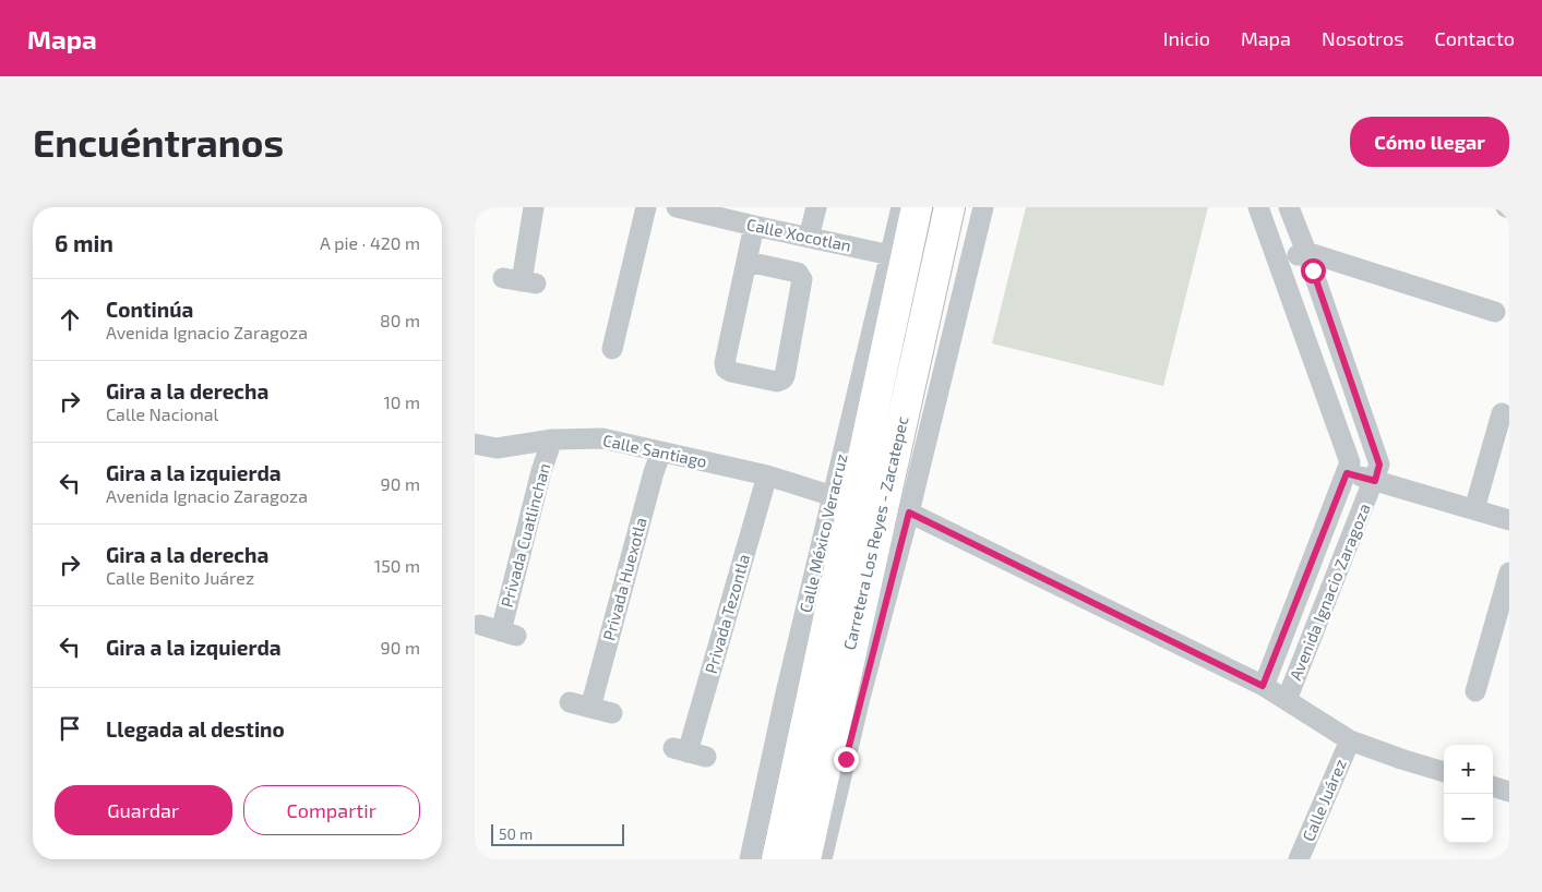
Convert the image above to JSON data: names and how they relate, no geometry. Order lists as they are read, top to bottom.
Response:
{
  "streets": {
    "highway": ["Carretera Los Reyes - Zacatepec"],
    "street": [
      "Calle Xocotlan",
      "Calle Santiago",
      "Calle México Veracruz",
      "Privada Cuatlinchan",
      "Privada Huexotla",
      "Avenida Ignacio Zaragoza",
      "Privada Tezontla",
      "Calle Juárez"
    ]
  },
  "crossings": [
    ["Calle Xocotlan", "Calle México Veracruz"],
    ["Calle Santiago", "Calle México Veracruz"],
    ["Calle Santiago", "Privada Cuatlinchan"],
    ["Calle Santiago", "Privada Huexotla"],
    ["Calle Santiago", "Privada Tezontla"]
  ],
  "scale_bar": "50 m",
  "page": {
    "header": "Mapa",
    "nav": [
      "Inicio",
      "Mapa",
      "Nosotros",
      "Contacto"
    ],
    "buttons": [
      "Cómo llegar",
      ["Guardar", "Compartir"]
    ],
    "title": "Encuéntranos",
    "heading": ["6 min", "A pie · 420 m"],
    "list": [
      ["Continúa", "Avenida Ignacio Zaragoza", "80 m"],
      ["Gira a la derecha", "Calle Nacional", "10 m"],
      ["Gira a la izquierda", "Avenida Ignacio Zaragoza", "90 m"],
      ["Gira a la derecha", "Calle Benito Juárez", "150 m"],
      ["Gira a la izquierda", "90 m"],
      "Llegada al destino"
    ],
    "map_buttons": ["+", "−"],
    "scale": "50 m"
  }
}
